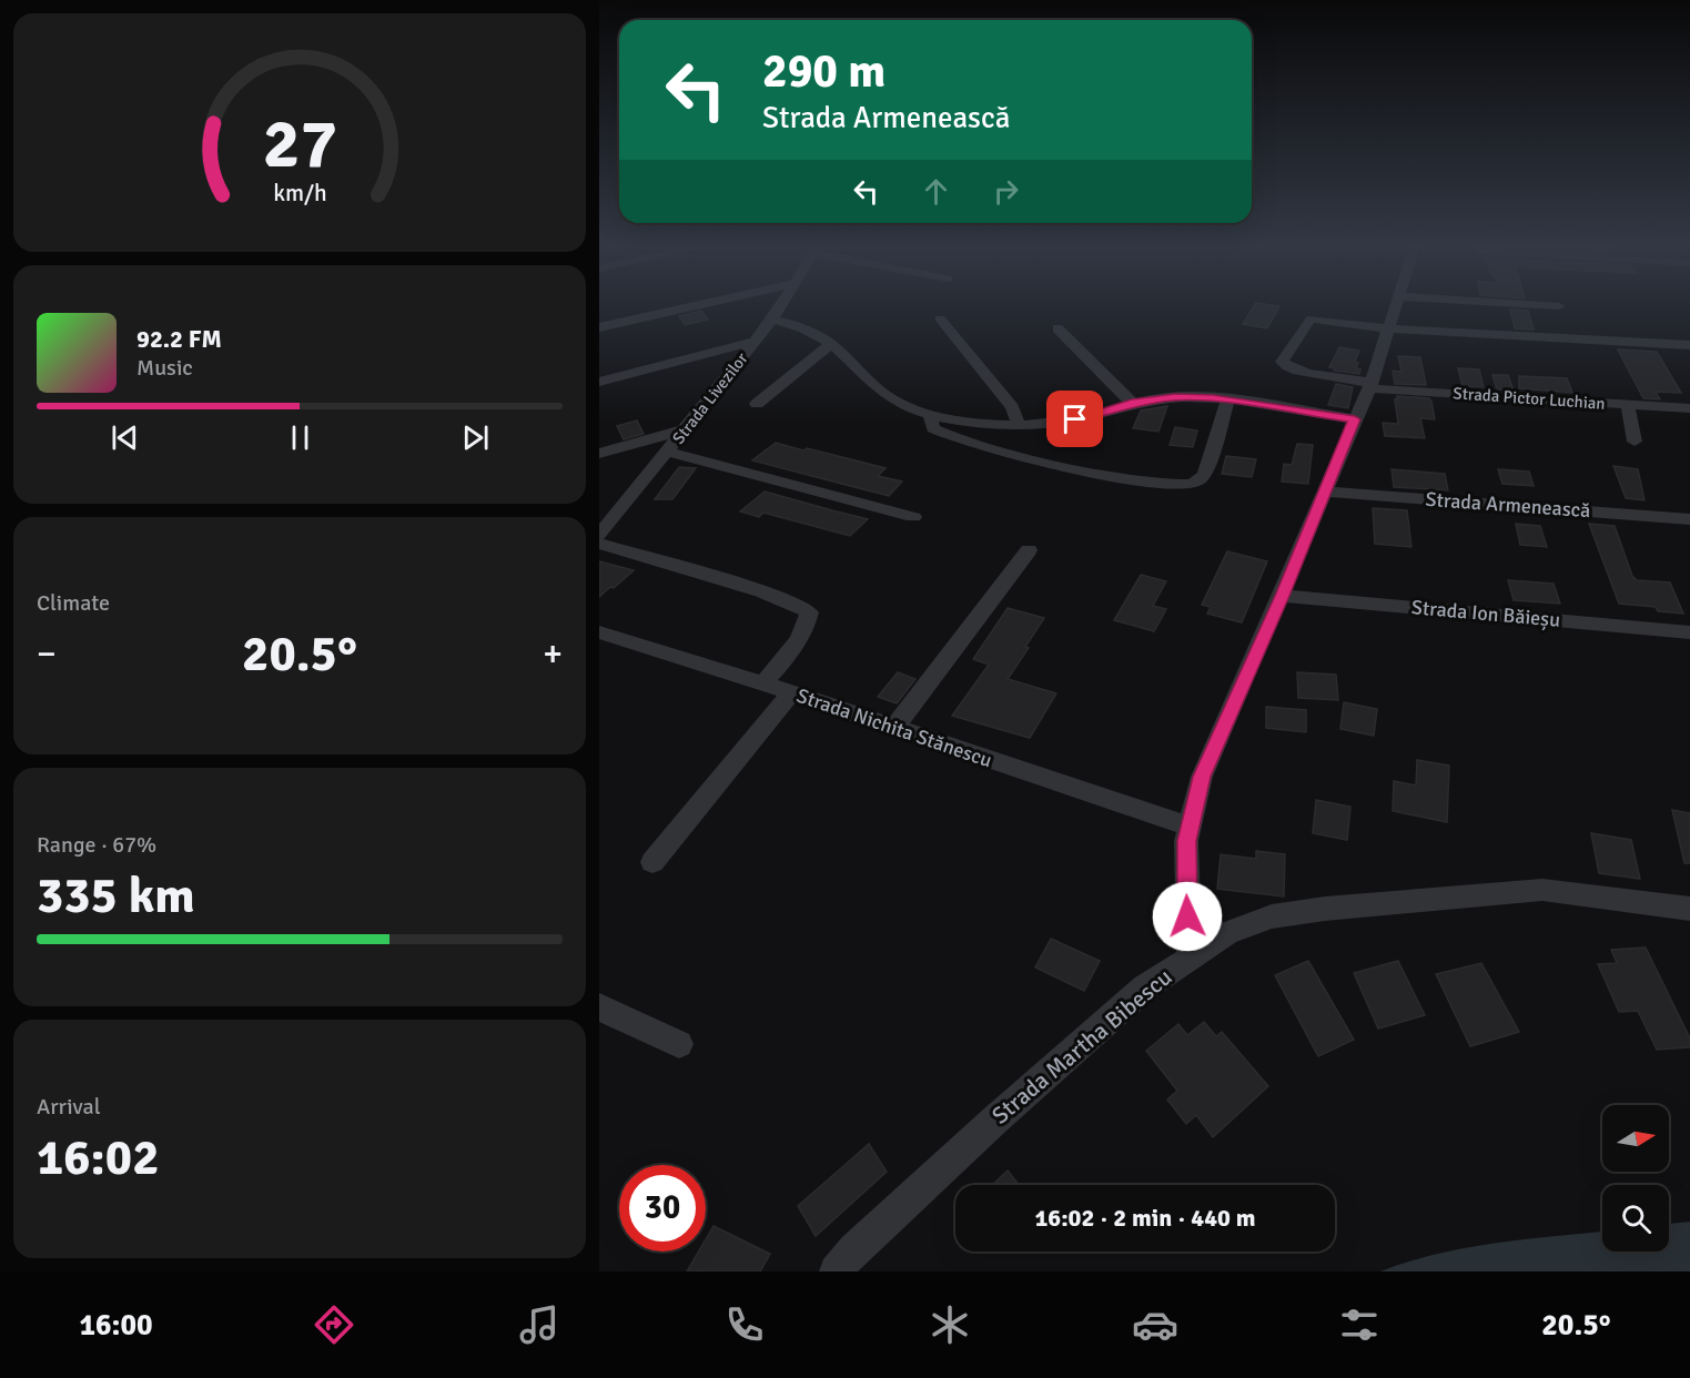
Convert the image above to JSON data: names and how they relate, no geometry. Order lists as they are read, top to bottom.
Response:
{
  "streets": {
    "street": [
      "Strada Livezilor",
      "Strada Pictor Luchian",
      "Strada Armenească",
      "Strada Ion Băieșu",
      "Strada Nichita Stănescu",
      "Strada Martha Bibescu"
    ]
  },
  "north": "right",
  "page": {
    "turn": ["290 m", "Strada Armenească"],
    "song": ["92.2 FM", "Music"],
    "tile": [
      "Climate",
      ["Range · 67%", "335 km"],
      ["Arrival", "16:02"]
    ],
    "heat": ["−", "20.5°", "+"],
    "limit": "30",
    "trip": "16:02 · 2 min · 440 m",
    "tabs": ["16:00", "20.5°"],
    "gauge": ["27", "km/h"]
  }
}
